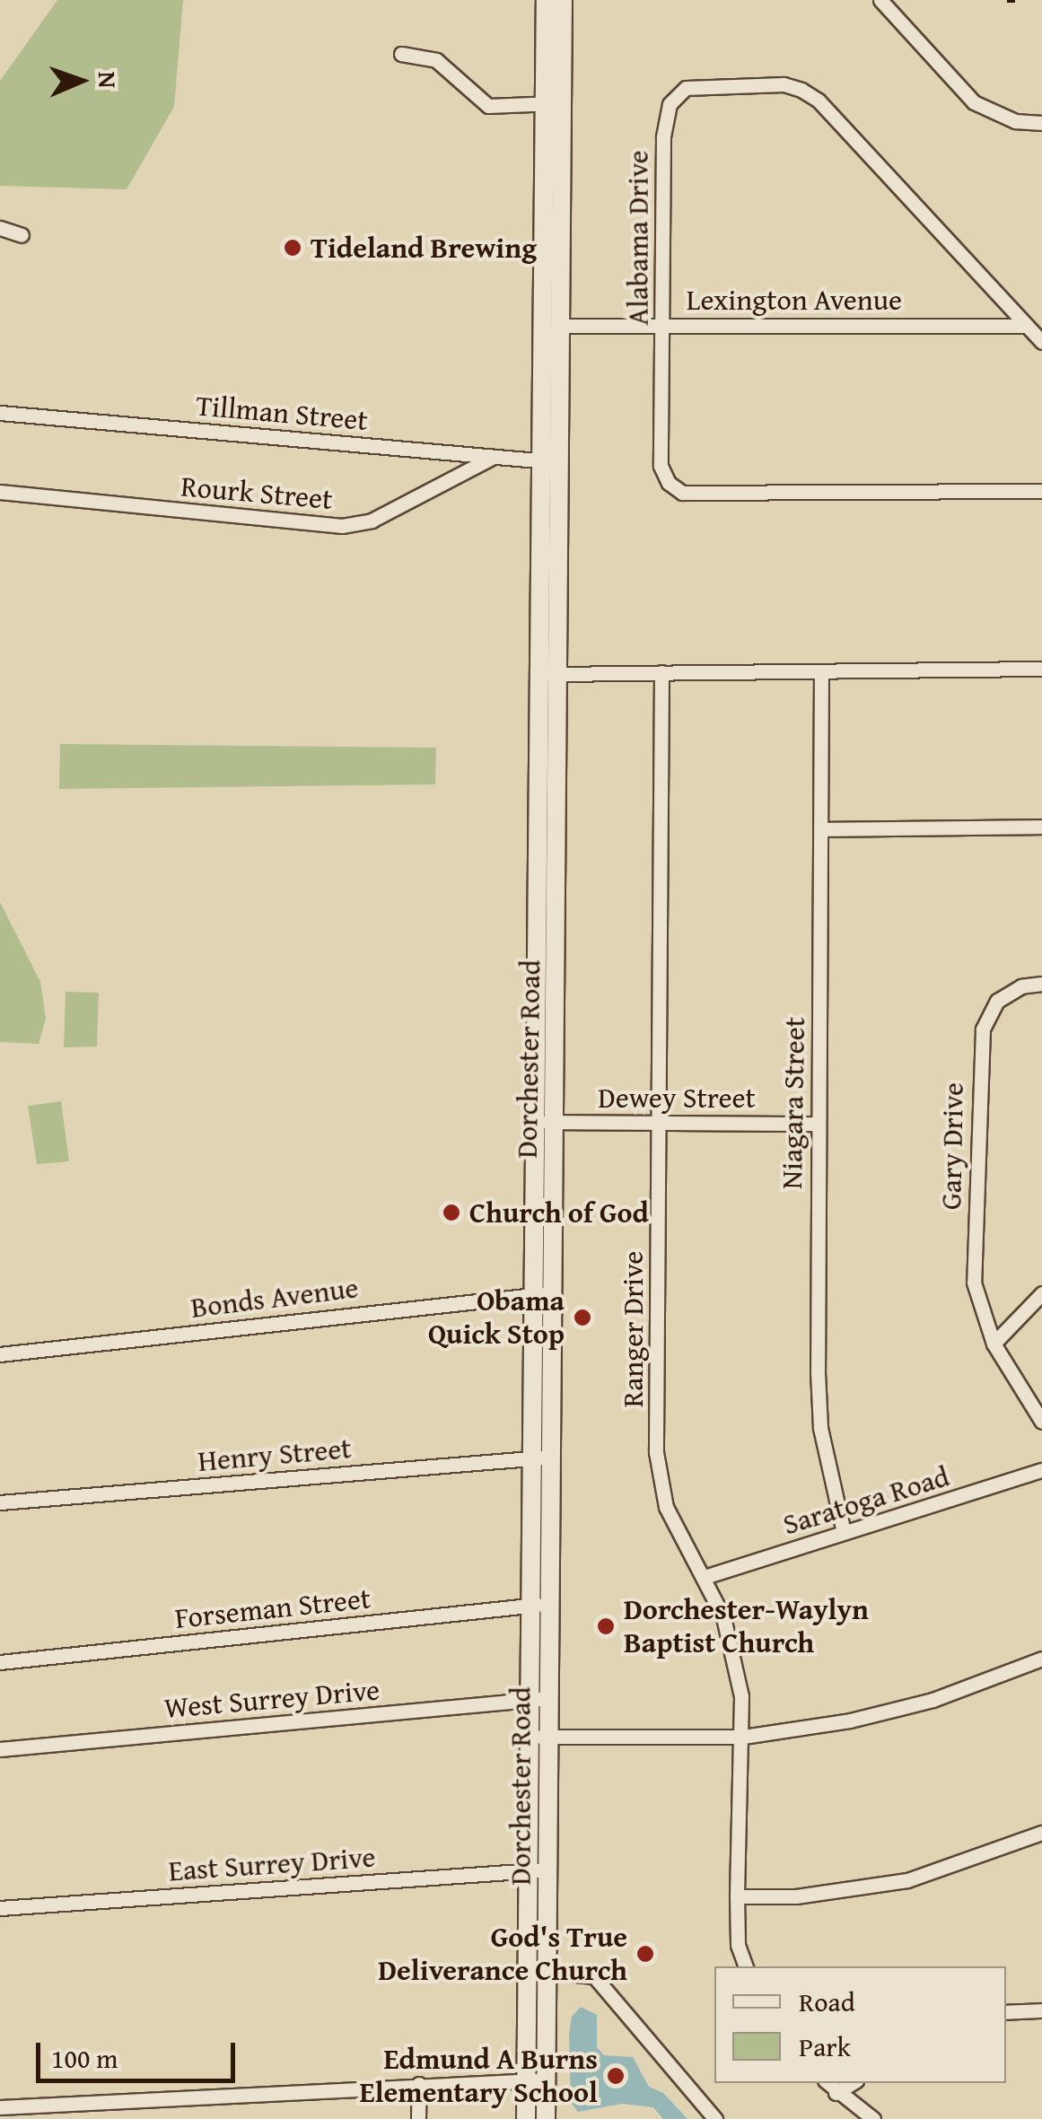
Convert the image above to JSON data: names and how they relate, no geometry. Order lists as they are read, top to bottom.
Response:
{
  "streets": {
    "main road": ["Dorchester Road"],
    "street": [
      "Alabama Drive",
      "Lexington Avenue",
      "Tillman Street",
      "Rourk Street",
      "Dewey Street",
      "Niagara Street",
      "Gary Drive",
      "Bonds Avenue",
      "Ranger Drive",
      "Henry Street",
      "Saratoga Road",
      "Forseman Street",
      "West Surrey Drive",
      "East Surrey Drive"
    ]
  },
  "crossings": [
    ["Alabama Drive", "Lexington Avenue"],
    ["Lexington Avenue", "Dorchester Road"],
    ["Tillman Street", "Rourk Street"],
    ["Tillman Street", "Dorchester Road"],
    ["Dorchester Road", "Dewey Street"],
    ["Dorchester Road", "Bonds Avenue"],
    ["Dorchester Road", "Henry Street"],
    ["Dorchester Road", "Forseman Street"],
    ["Dorchester Road", "West Surrey Drive"],
    ["Dorchester Road", "East Surrey Drive"],
    ["Dewey Street", "Niagara Street"],
    ["Dewey Street", "Ranger Drive"],
    ["Niagara Street", "Saratoga Road"],
    ["Ranger Drive", "Saratoga Road"]
  ],
  "places": [
    "Tideland Brewing",
    "Church of God",
    "Obama Quick Stop",
    "Dorchester-Waylyn Baptist Church",
    "God's True Deliverance Church",
    "Edmund A Burns Elementary School"
  ],
  "legend": ["Road", "Park"],
  "scale_bar": "100 m",
  "north": "right"
}
